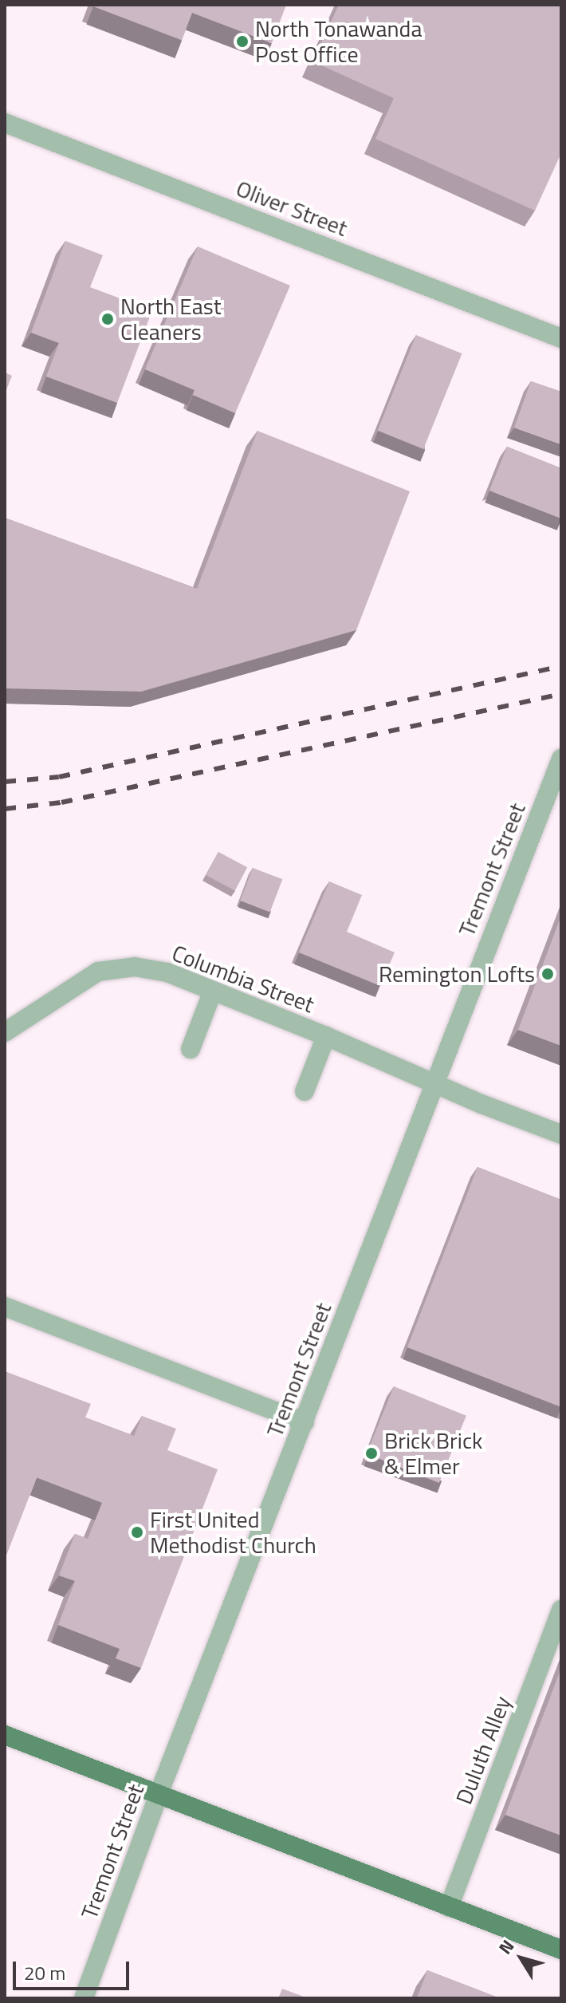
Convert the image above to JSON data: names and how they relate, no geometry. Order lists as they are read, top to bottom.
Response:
{
  "streets": {
    "street": [
      "Oliver Street",
      "Tremont Street",
      "Columbia Street",
      "Duluth Alley"
    ]
  },
  "crossings": [
    ["Tremont Street", "Columbia Street"]
  ],
  "places": [
    "North Tonawanda Post Office",
    "North East Cleaners",
    "Remington Lofts",
    "Brick Brick & Elmer",
    "First United Methodist Church"
  ],
  "scale_bar": "20 m",
  "north": "top left"
}
